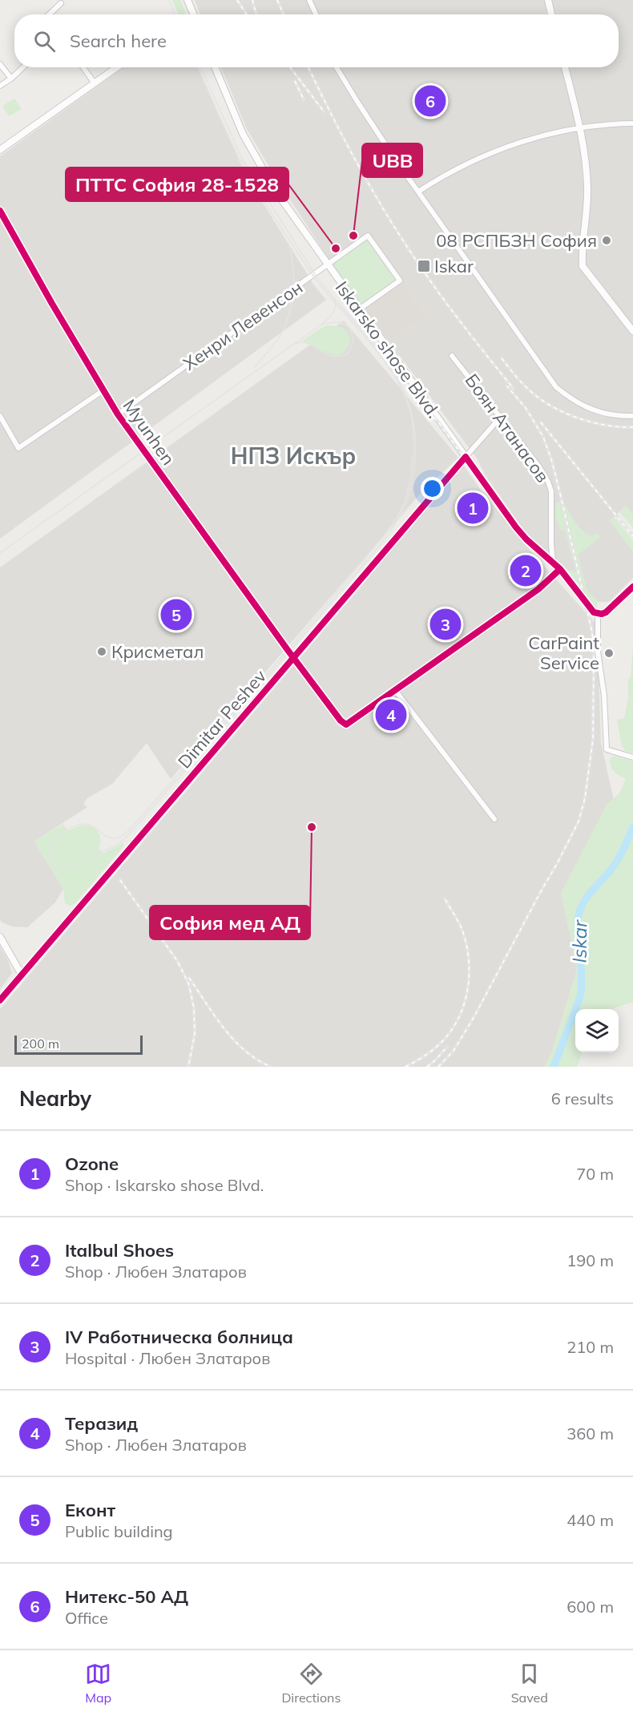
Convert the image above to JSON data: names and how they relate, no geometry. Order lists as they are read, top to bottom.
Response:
{
  "streets": {
    "main road": ["Iskarsko shose Blvd.", "Dimitar Peshev"],
    "street": ["Хенри Левенсон", "Боян Атанасов", "Myunhen"]
  },
  "crossings": [
    ["Хенри Левенсон", "Iskarsko shose Blvd."],
    ["Хенри Левенсон", "Myunhen"],
    ["Iskarsko shose Blvd.", "Боян Атанасов"],
    ["Iskarsko shose Blvd.", "Dimitar Peshev"],
    ["Боян Атанасов", "Dimitar Peshev"],
    ["Myunhen", "Dimitar Peshev"]
  ],
  "districts": ["НПЗ Искър"],
  "water": ["Iskar"],
  "places": {
    "other": [
      "UBB",
      "08 РСПБЗН София",
      "ПТТС София 28-1528",
      "Крисметал",
      "CarPaint Service",
      "София мед АД"
    ],
    "transit": ["Iskar"]
  },
  "scale_bar": "200 m",
  "page": {
    "search": "Search here",
    "pins": [
      "6",
      "1",
      "2",
      "5",
      "3",
      "4"
    ],
    "scale": "200 m",
    "heading": ["Nearby", "6 results"],
    "list": [
      {
        "mark": "1",
        "name": "Ozone",
        "note": "Shop · Iskarsko shose Blvd.",
        "value": "70 m"
      },
      {
        "mark": "2",
        "name": "Italbul Shoes",
        "note": "Shop · Любен Златаров",
        "value": "190 m"
      },
      {
        "mark": "3",
        "name": "IV Работническа болница",
        "note": "Hospital · Любен Златаров",
        "value": "210 m"
      },
      {
        "mark": "4",
        "name": "Теразид",
        "note": "Shop · Любен Златаров",
        "value": "360 m"
      },
      {
        "mark": "5",
        "name": "Еконт",
        "note": "Public building",
        "value": "440 m"
      },
      {
        "mark": "6",
        "name": "Нитекс-50 АД",
        "note": "Office",
        "value": "600 m"
      }
    ],
    "nav": ["Map", "Directions", "Saved"]
  }
}
